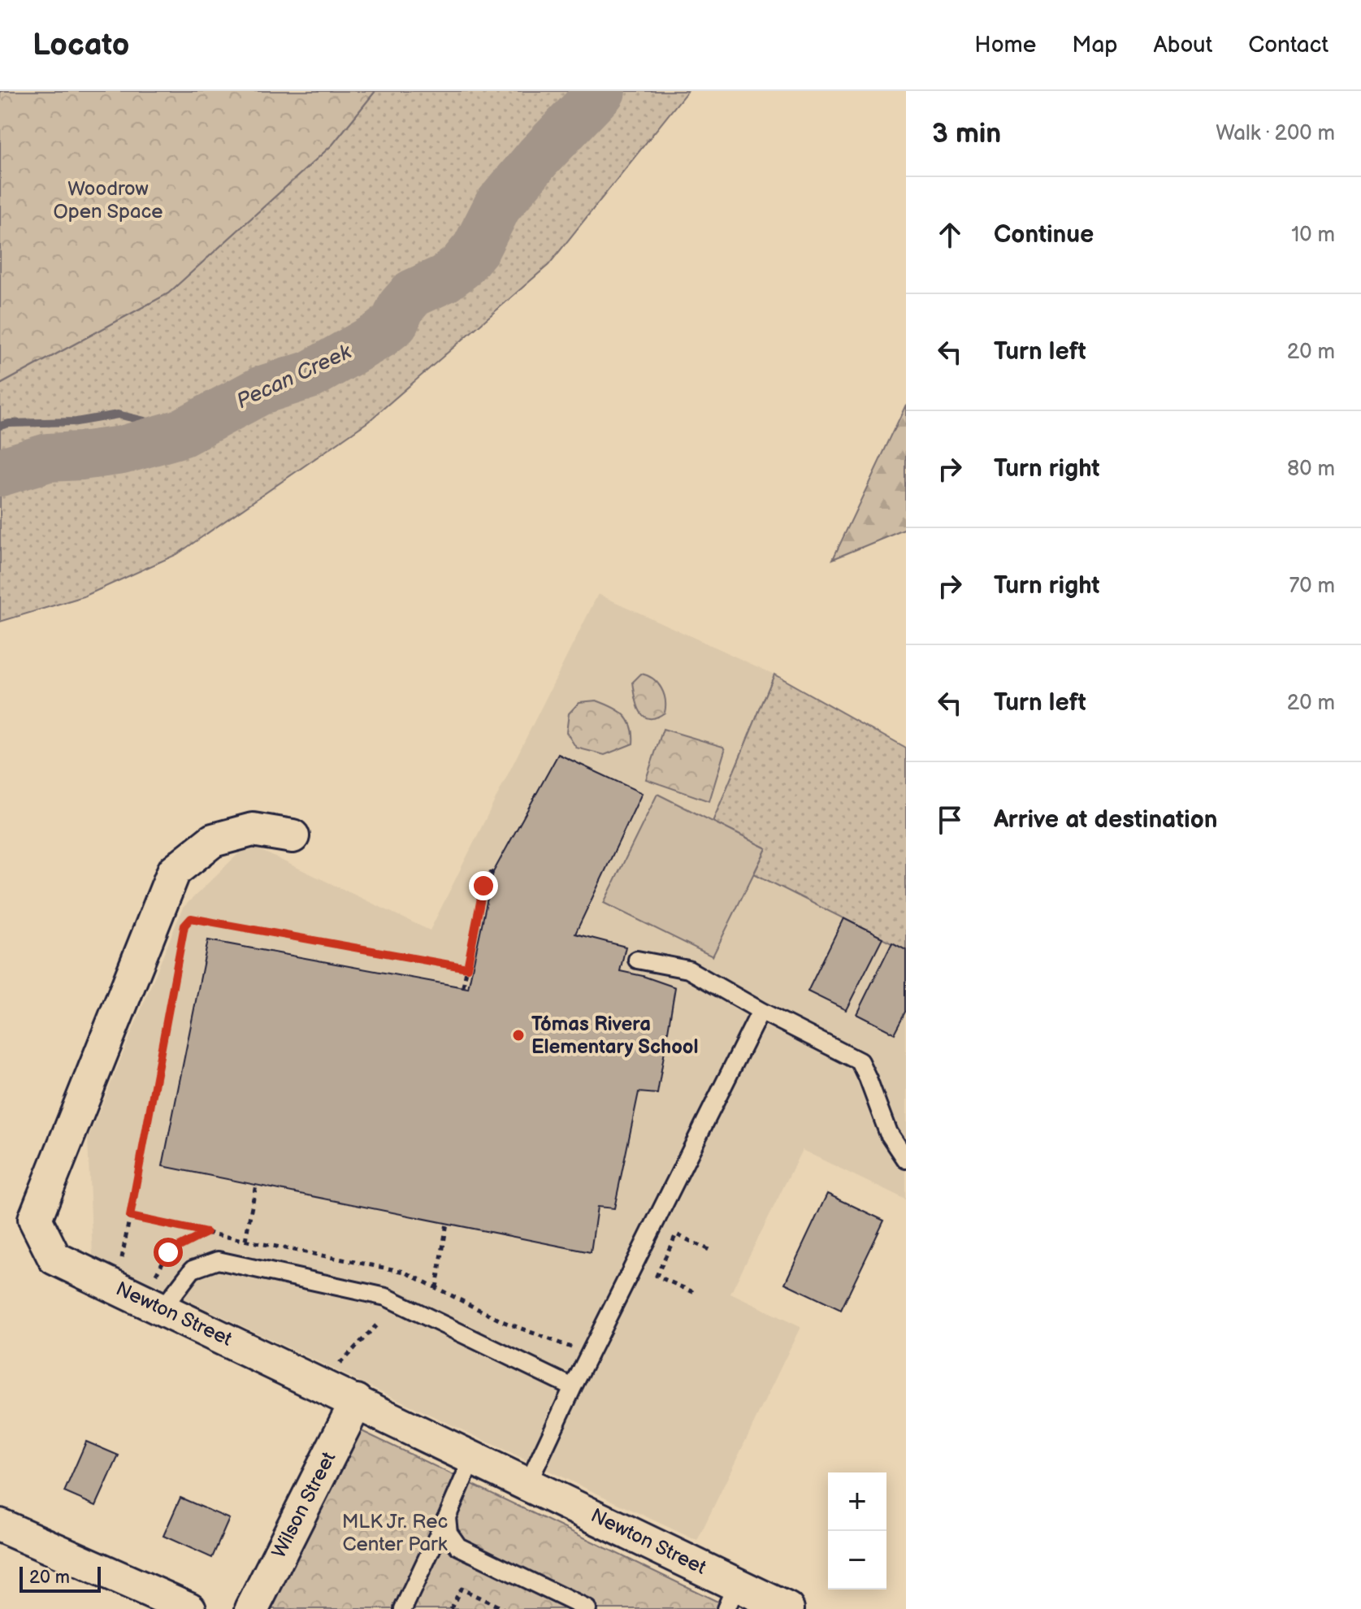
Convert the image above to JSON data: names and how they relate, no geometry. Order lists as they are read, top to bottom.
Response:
{
  "streets": {
    "street": ["Newton Street", "Wilson Street"]
  },
  "crossings": [
    ["Newton Street", "Wilson Street"]
  ],
  "water": ["Pecan Creek"],
  "parks": ["Woodrow Open Space", "MLK Jr. Rec Center Park"],
  "places": ["Tómas Rivera Elementary School"],
  "scale_bar": "20 m",
  "page": {
    "header": "Locato",
    "nav": [
      "Home",
      "Map",
      "About",
      "Contact"
    ],
    "heading": ["3 min", "Walk · 200 m"],
    "list": [
      ["Continue", "10 m"],
      ["Turn left", "20 m"],
      ["Turn right", "80 m"],
      ["Turn right", "70 m"],
      ["Turn left", "20 m"],
      "Arrive at destination"
    ],
    "map_buttons": ["+", "−"],
    "scale": "20 m"
  }
}
